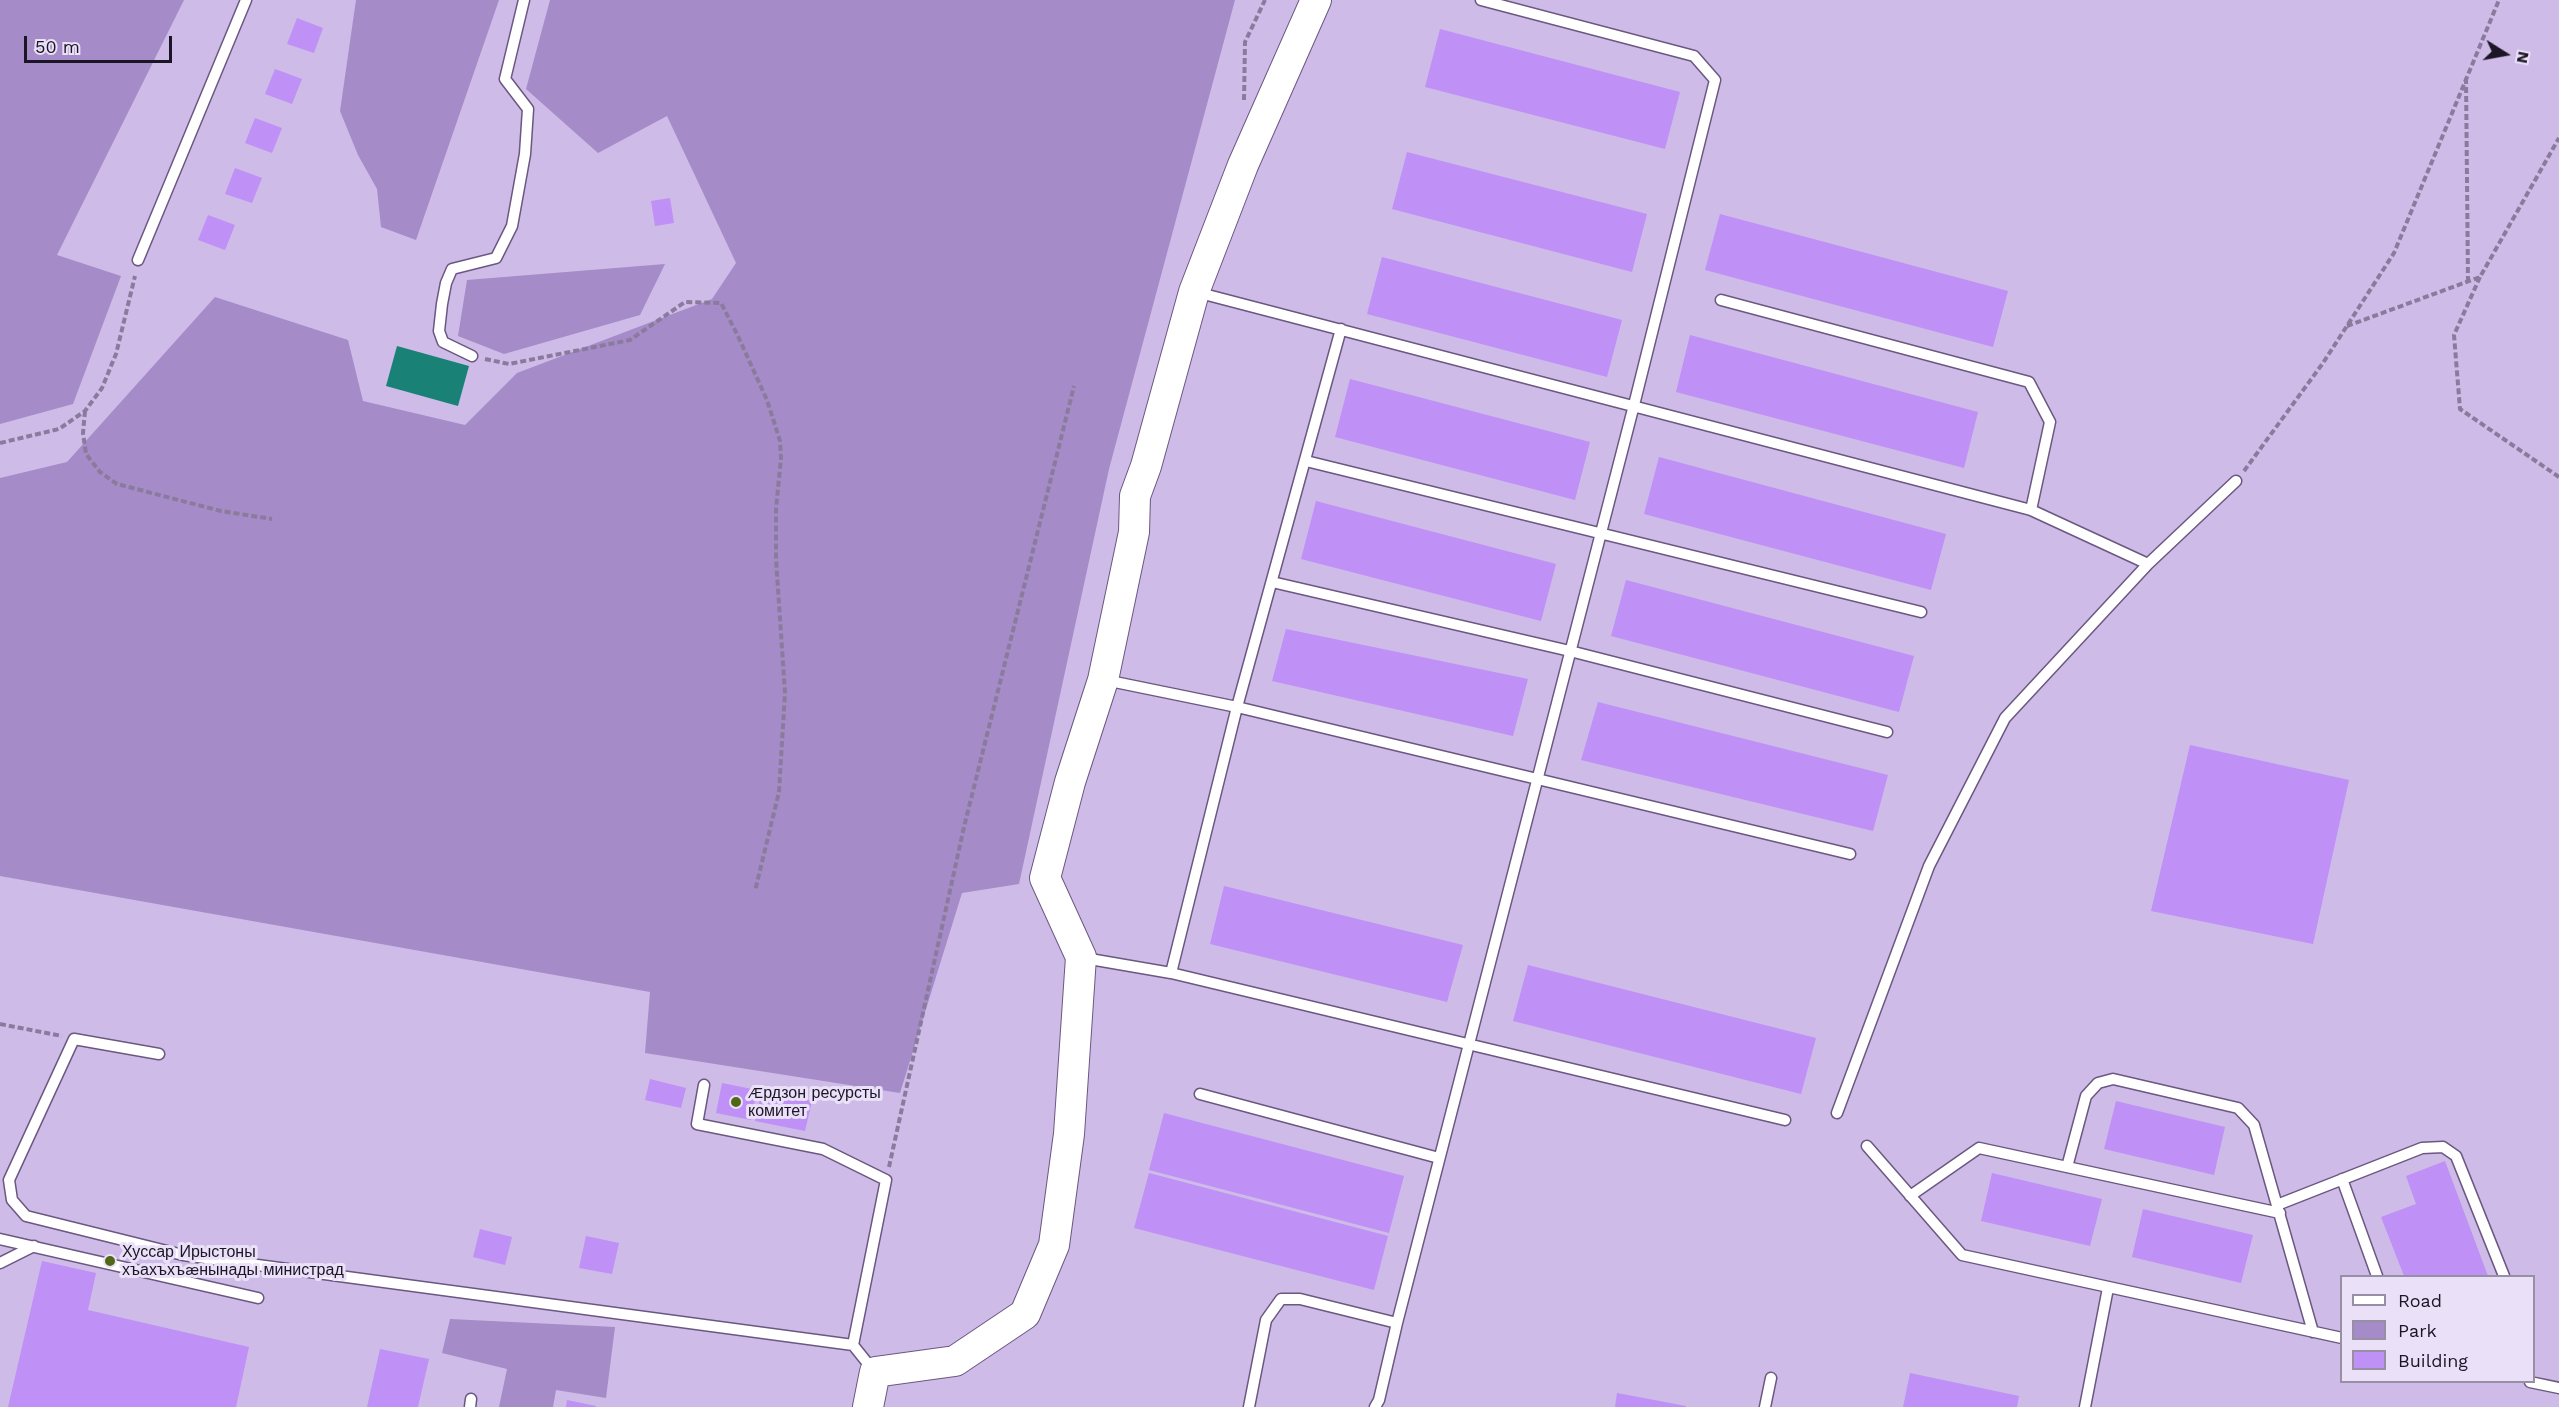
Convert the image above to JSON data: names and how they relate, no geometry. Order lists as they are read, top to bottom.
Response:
{
  "places": ["Æрдзон ресурсты комитет", "Хуссар Ирыстоны хъахъхъæнынады министрад"],
  "legend": ["Road", "Park", "Building"],
  "scale_bar": "50 m",
  "north": "right"
}
